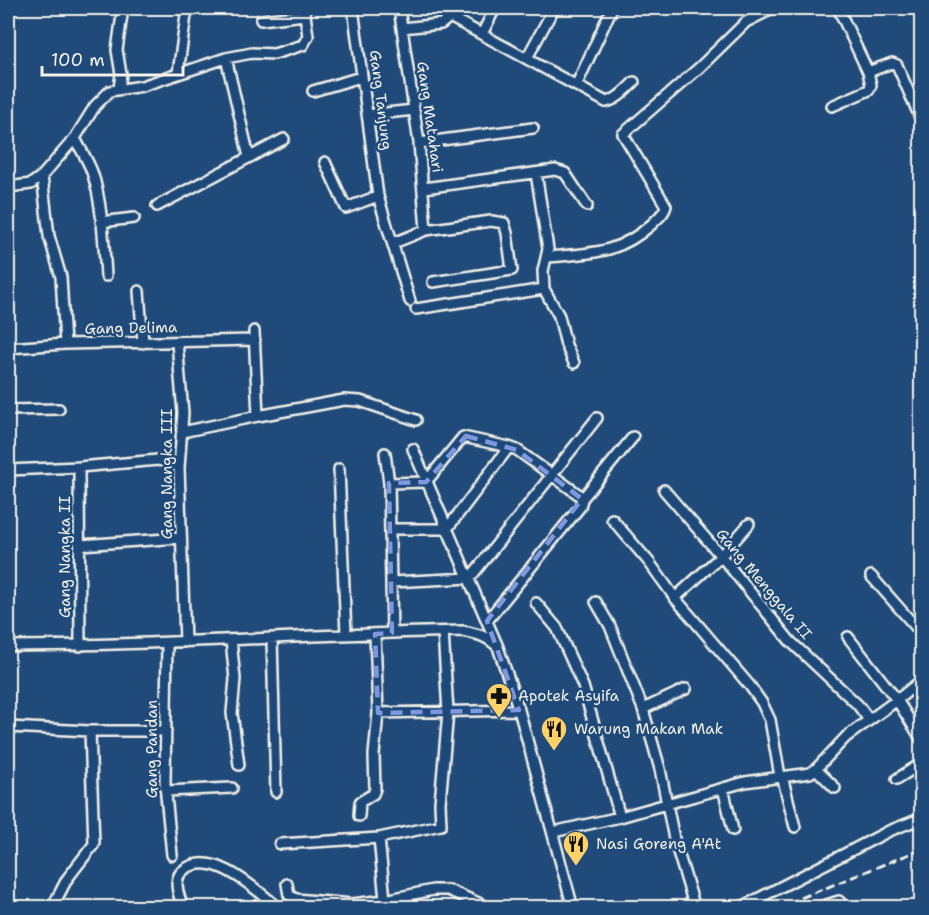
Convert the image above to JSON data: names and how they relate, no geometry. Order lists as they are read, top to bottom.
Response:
{
  "streets": {
    "street": [
      "Gang Tanjung",
      "Gang Matahari",
      "Gang Delima",
      "Gang Nangka III",
      "Gang Nangka II",
      "Gang Menggala II",
      "Gang Pandan"
    ]
  },
  "crossings": [
    ["Gang Delima", "Gang Nangka III"]
  ],
  "places": {
    "pharmacy": ["Apotek Asyifa"],
    "restaurant": ["Warung Makan Mak", "Nasi Goreng A'At"]
  },
  "scale_bar": "100 m"
}
